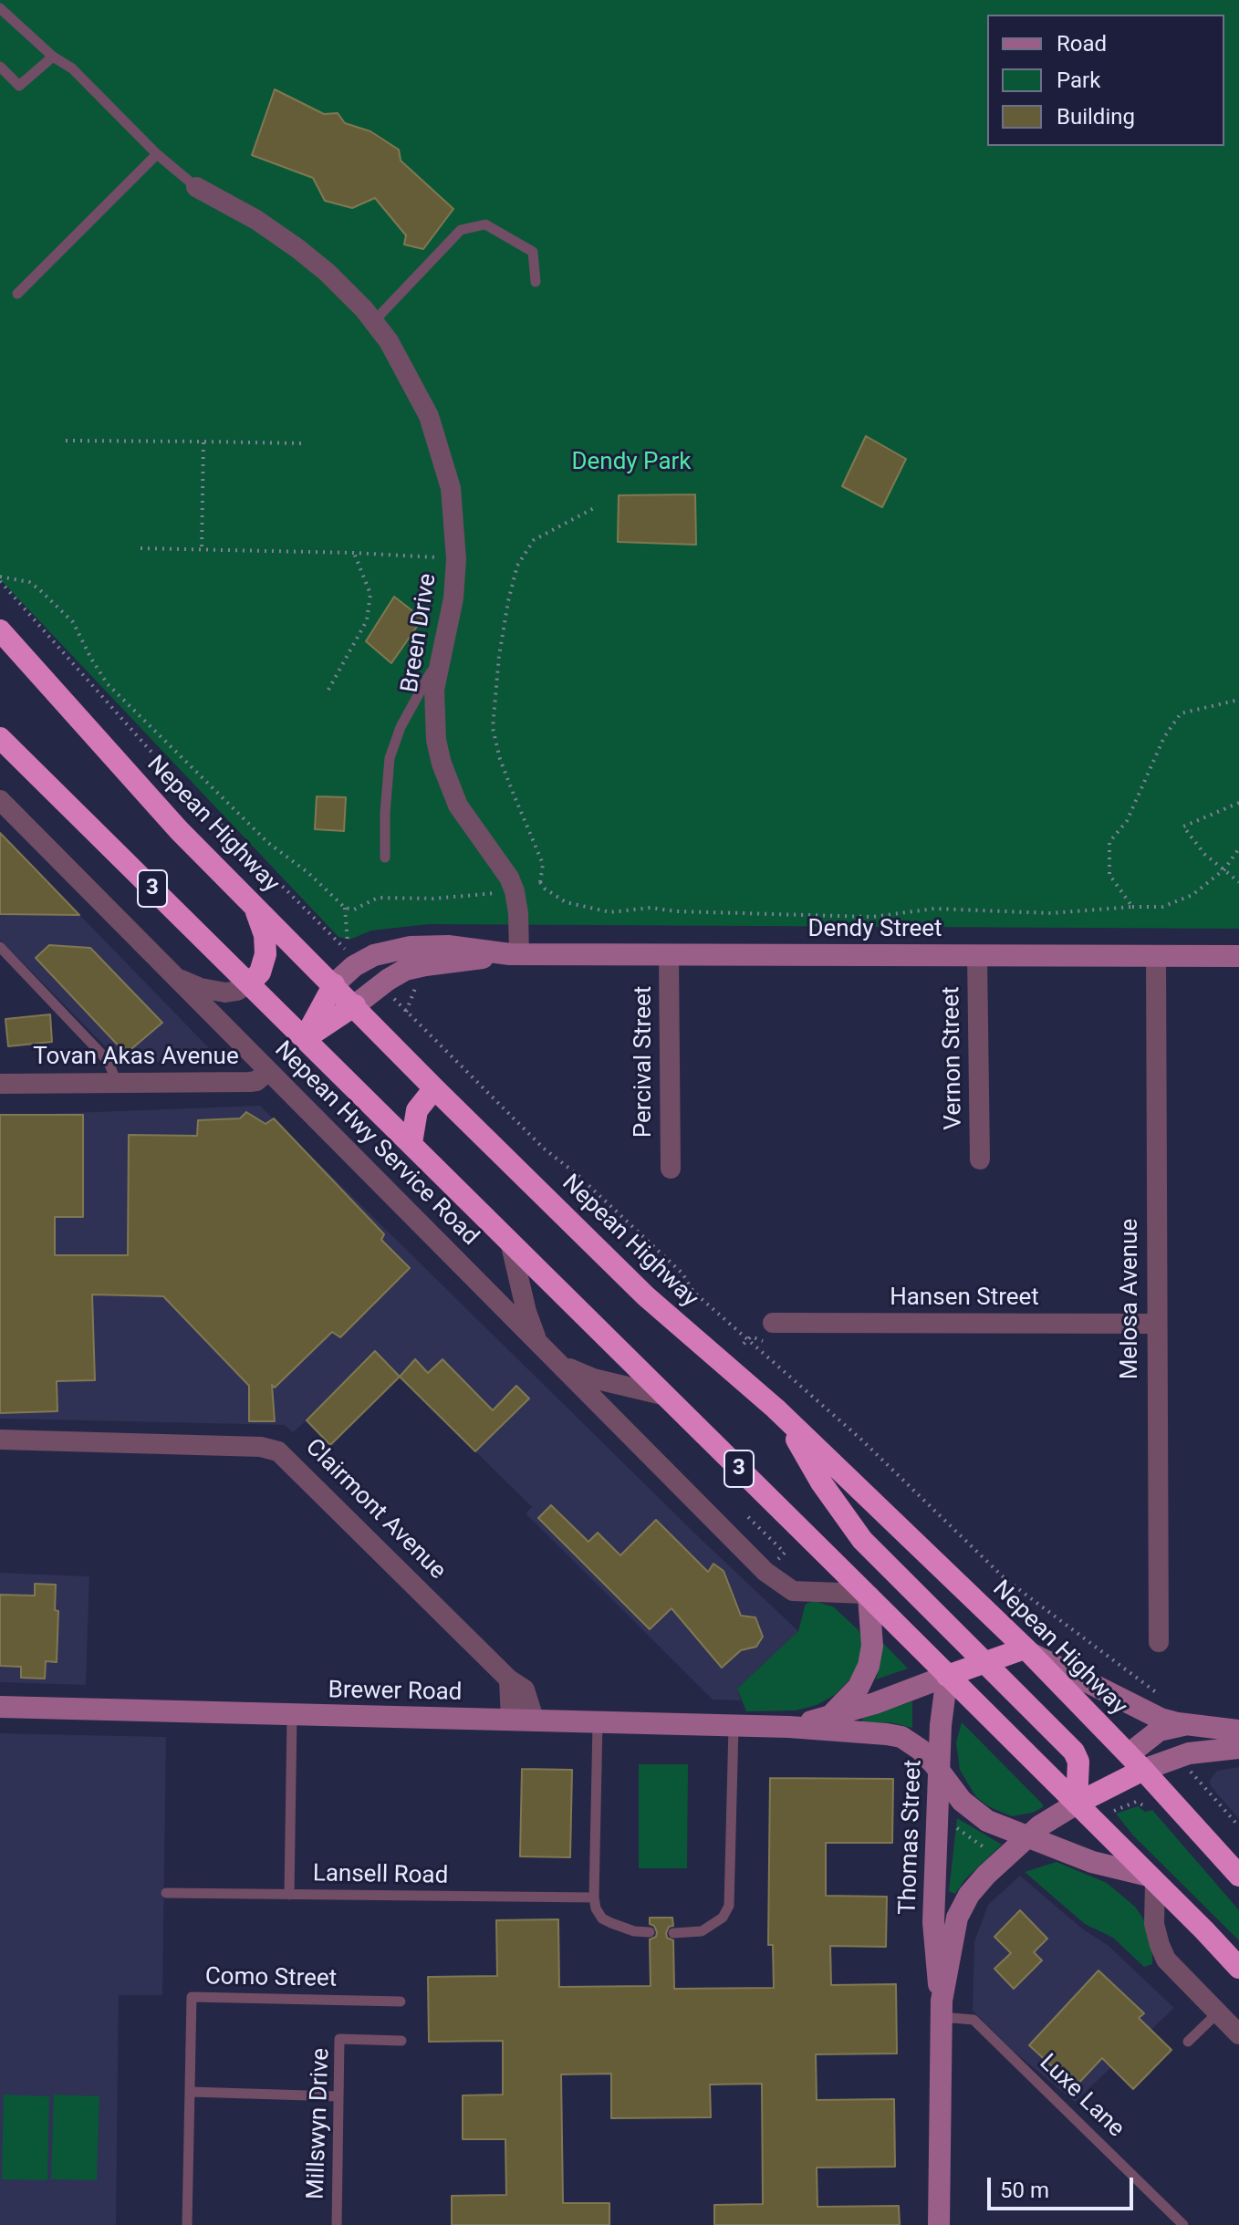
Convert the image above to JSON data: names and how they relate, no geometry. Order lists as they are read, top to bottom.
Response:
{
  "streets": {
    "highway": ["Nepean Highway", "3"],
    "street": [
      "Breen Drive",
      "Dendy Street",
      "Tovan Akas Avenue",
      "Vernon Street",
      "Percival Street",
      "Nepean Hwy Service Road",
      "Hansen Street",
      "Melosa Avenue",
      "Clairmont Avenue",
      "Brewer Road",
      "Thomas Street"
    ],
    "lane": [
      "Lansell Road",
      "Como Street",
      "Luxe Lane",
      "Millswyn Drive"
    ]
  },
  "crossings": [
    ["Breen Drive", "Dendy Street"],
    ["Nepean Highway", "Dendy Street"],
    ["3", "Nepean Hwy Service Road"],
    ["3", "Brewer Road"],
    ["3", "Thomas Street"],
    ["Dendy Street", "Vernon Street"],
    ["Dendy Street", "Percival Street"],
    ["Dendy Street", "Melosa Avenue"],
    ["Tovan Akas Avenue", "Nepean Hwy Service Road"],
    ["Hansen Street", "Melosa Avenue"],
    ["Clairmont Avenue", "Brewer Road"],
    ["Brewer Road", "Thomas Street"],
    ["Thomas Street", "Luxe Lane"]
  ],
  "parks": ["Dendy Park"],
  "legend": ["Road", "Park", "Building"],
  "scale_bar": "50 m"
}
